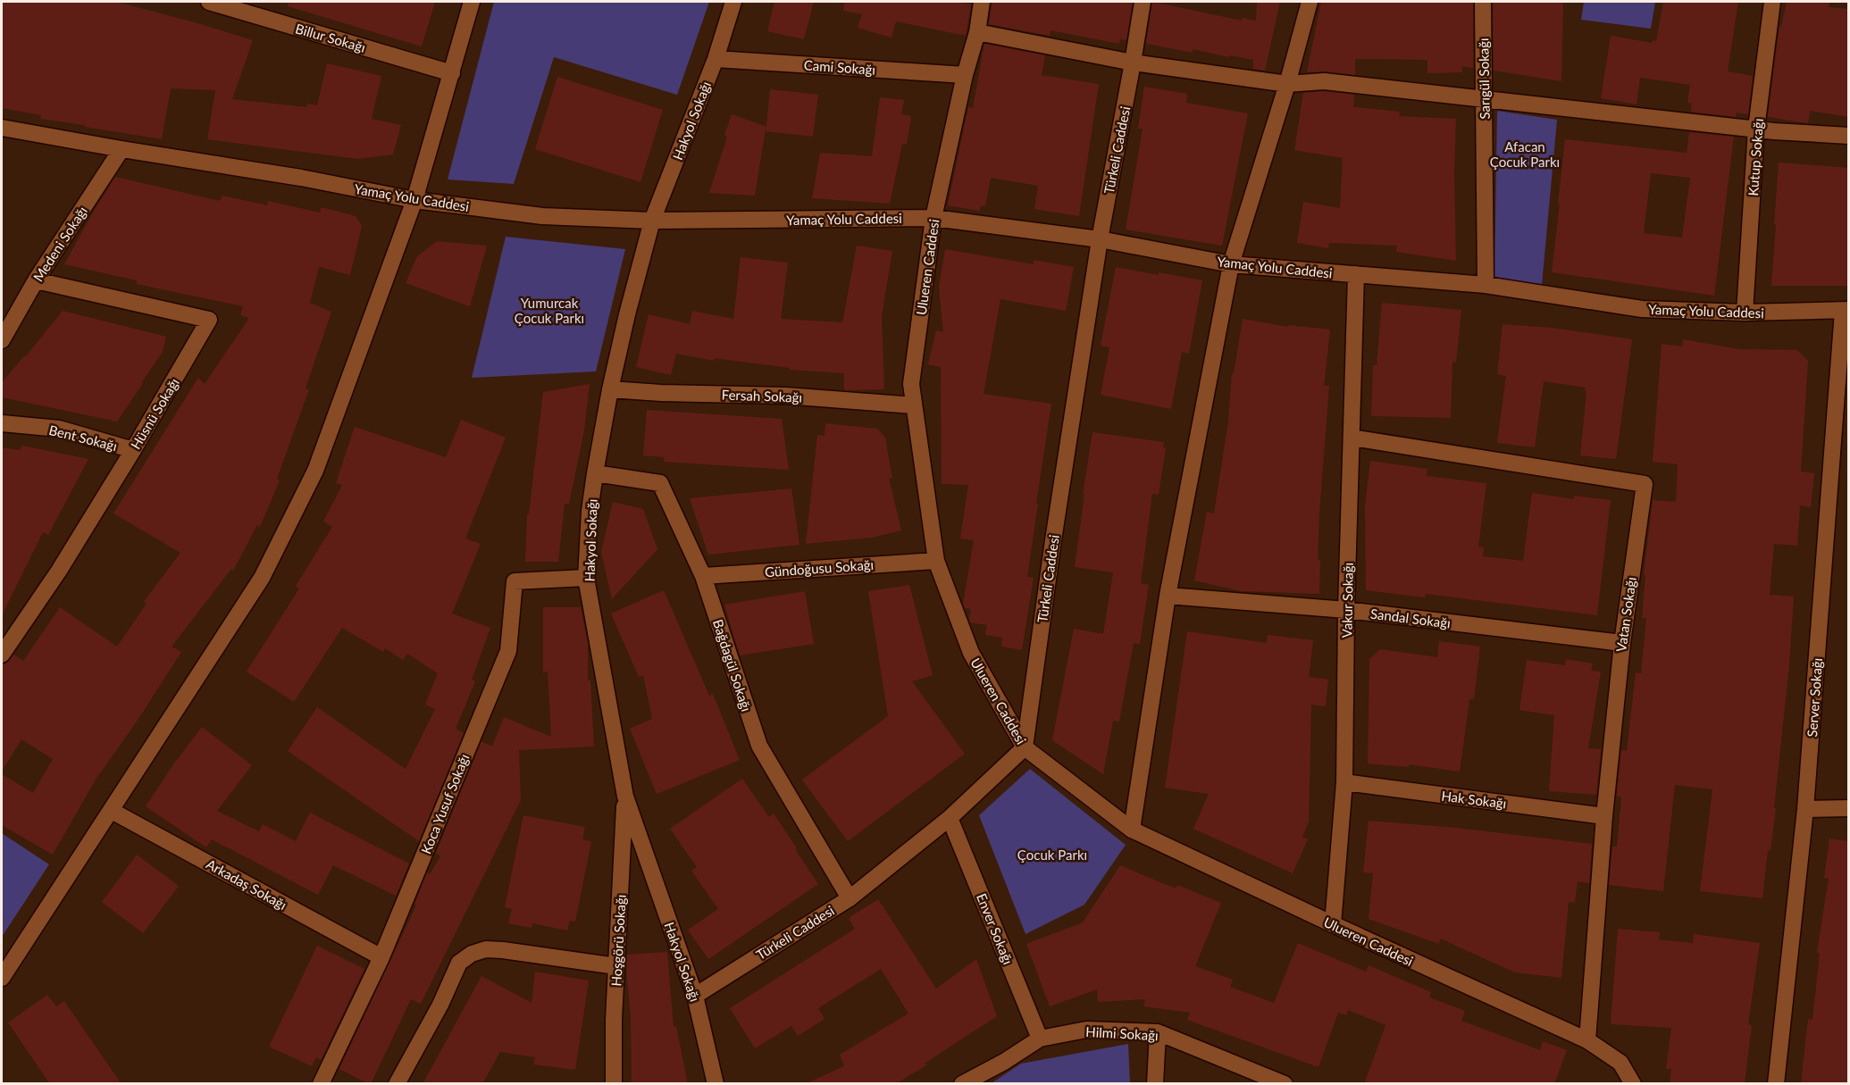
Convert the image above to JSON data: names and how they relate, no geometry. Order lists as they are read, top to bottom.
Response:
{
  "streets": {
    "street": [
      "Billur Sokağı",
      "Cami Sokağı",
      "Sarıgül Sokağı",
      "Hakyol Sokağı",
      "Türkeli Caddesi",
      "Kutup Sokağı",
      "Yamaç Yolu Caddesi",
      "Medeni Sokağı",
      "Ulueren Caddesi",
      "Fersah Sokağı",
      "Hüsnü Sokağı",
      "Bent Sokağı",
      "Gündoğusu Sokağı",
      "Vakur Sokağı",
      "Vatan Sokağı",
      "Sandal Sokağı",
      "Bağdagül Sokağı",
      "Server Sokağı",
      "Hak Sokağı",
      "Koca Yusuf Sokağı",
      "Arkadaş Sokağı",
      "Enver Sokağı",
      "Hoşgörü Sokağı",
      "Hilmi Sokağı"
    ]
  },
  "crossings": [
    ["Cami Sokağı", "Hakyol Sokağı"],
    ["Cami Sokağı", "Ulueren Caddesi"],
    ["Sarıgül Sokağı", "Yamaç Yolu Caddesi"],
    ["Hakyol Sokağı", "Türkeli Caddesi"],
    ["Hakyol Sokağı", "Yamaç Yolu Caddesi"],
    ["Hakyol Sokağı", "Fersah Sokağı"],
    ["Hakyol Sokağı", "Bağdagül Sokağı"],
    ["Hakyol Sokağı", "Koca Yusuf Sokağı"],
    ["Hakyol Sokağı", "Hoşgörü Sokağı"],
    ["Türkeli Caddesi", "Yamaç Yolu Caddesi"],
    ["Türkeli Caddesi", "Ulueren Caddesi"],
    ["Türkeli Caddesi", "Bağdagül Sokağı"],
    ["Türkeli Caddesi", "Enver Sokağı"],
    ["Kutup Sokağı", "Yamaç Yolu Caddesi"],
    ["Yamaç Yolu Caddesi", "Medeni Sokağı"],
    ["Yamaç Yolu Caddesi", "Ulueren Caddesi"],
    ["Yamaç Yolu Caddesi", "Vakur Sokağı"],
    ["Yamaç Yolu Caddesi", "Server Sokağı"],
    ["Medeni Sokağı", "Hüsnü Sokağı"],
    ["Ulueren Caddesi", "Fersah Sokağı"],
    ["Ulueren Caddesi", "Gündoğusu Sokağı"],
    ["Ulueren Caddesi", "Vakur Sokağı"],
    ["Ulueren Caddesi", "Vatan Sokağı"],
    ["Hüsnü Sokağı", "Bent Sokağı"],
    ["Gündoğusu Sokağı", "Bağdagül Sokağı"],
    ["Vakur Sokağı", "Vatan Sokağı"],
    ["Vakur Sokağı", "Sandal Sokağı"],
    ["Vakur Sokağı", "Hak Sokağı"],
    ["Vatan Sokağı", "Sandal Sokağı"],
    ["Vatan Sokağı", "Hak Sokağı"],
    ["Koca Yusuf Sokağı", "Arkadaş Sokağı"],
    ["Enver Sokağı", "Hilmi Sokağı"]
  ],
  "parks": ["Afacan Çocuk Parkı", "Yumurcak Çocuk Parkı", "Çocuk Parkı"]
}
